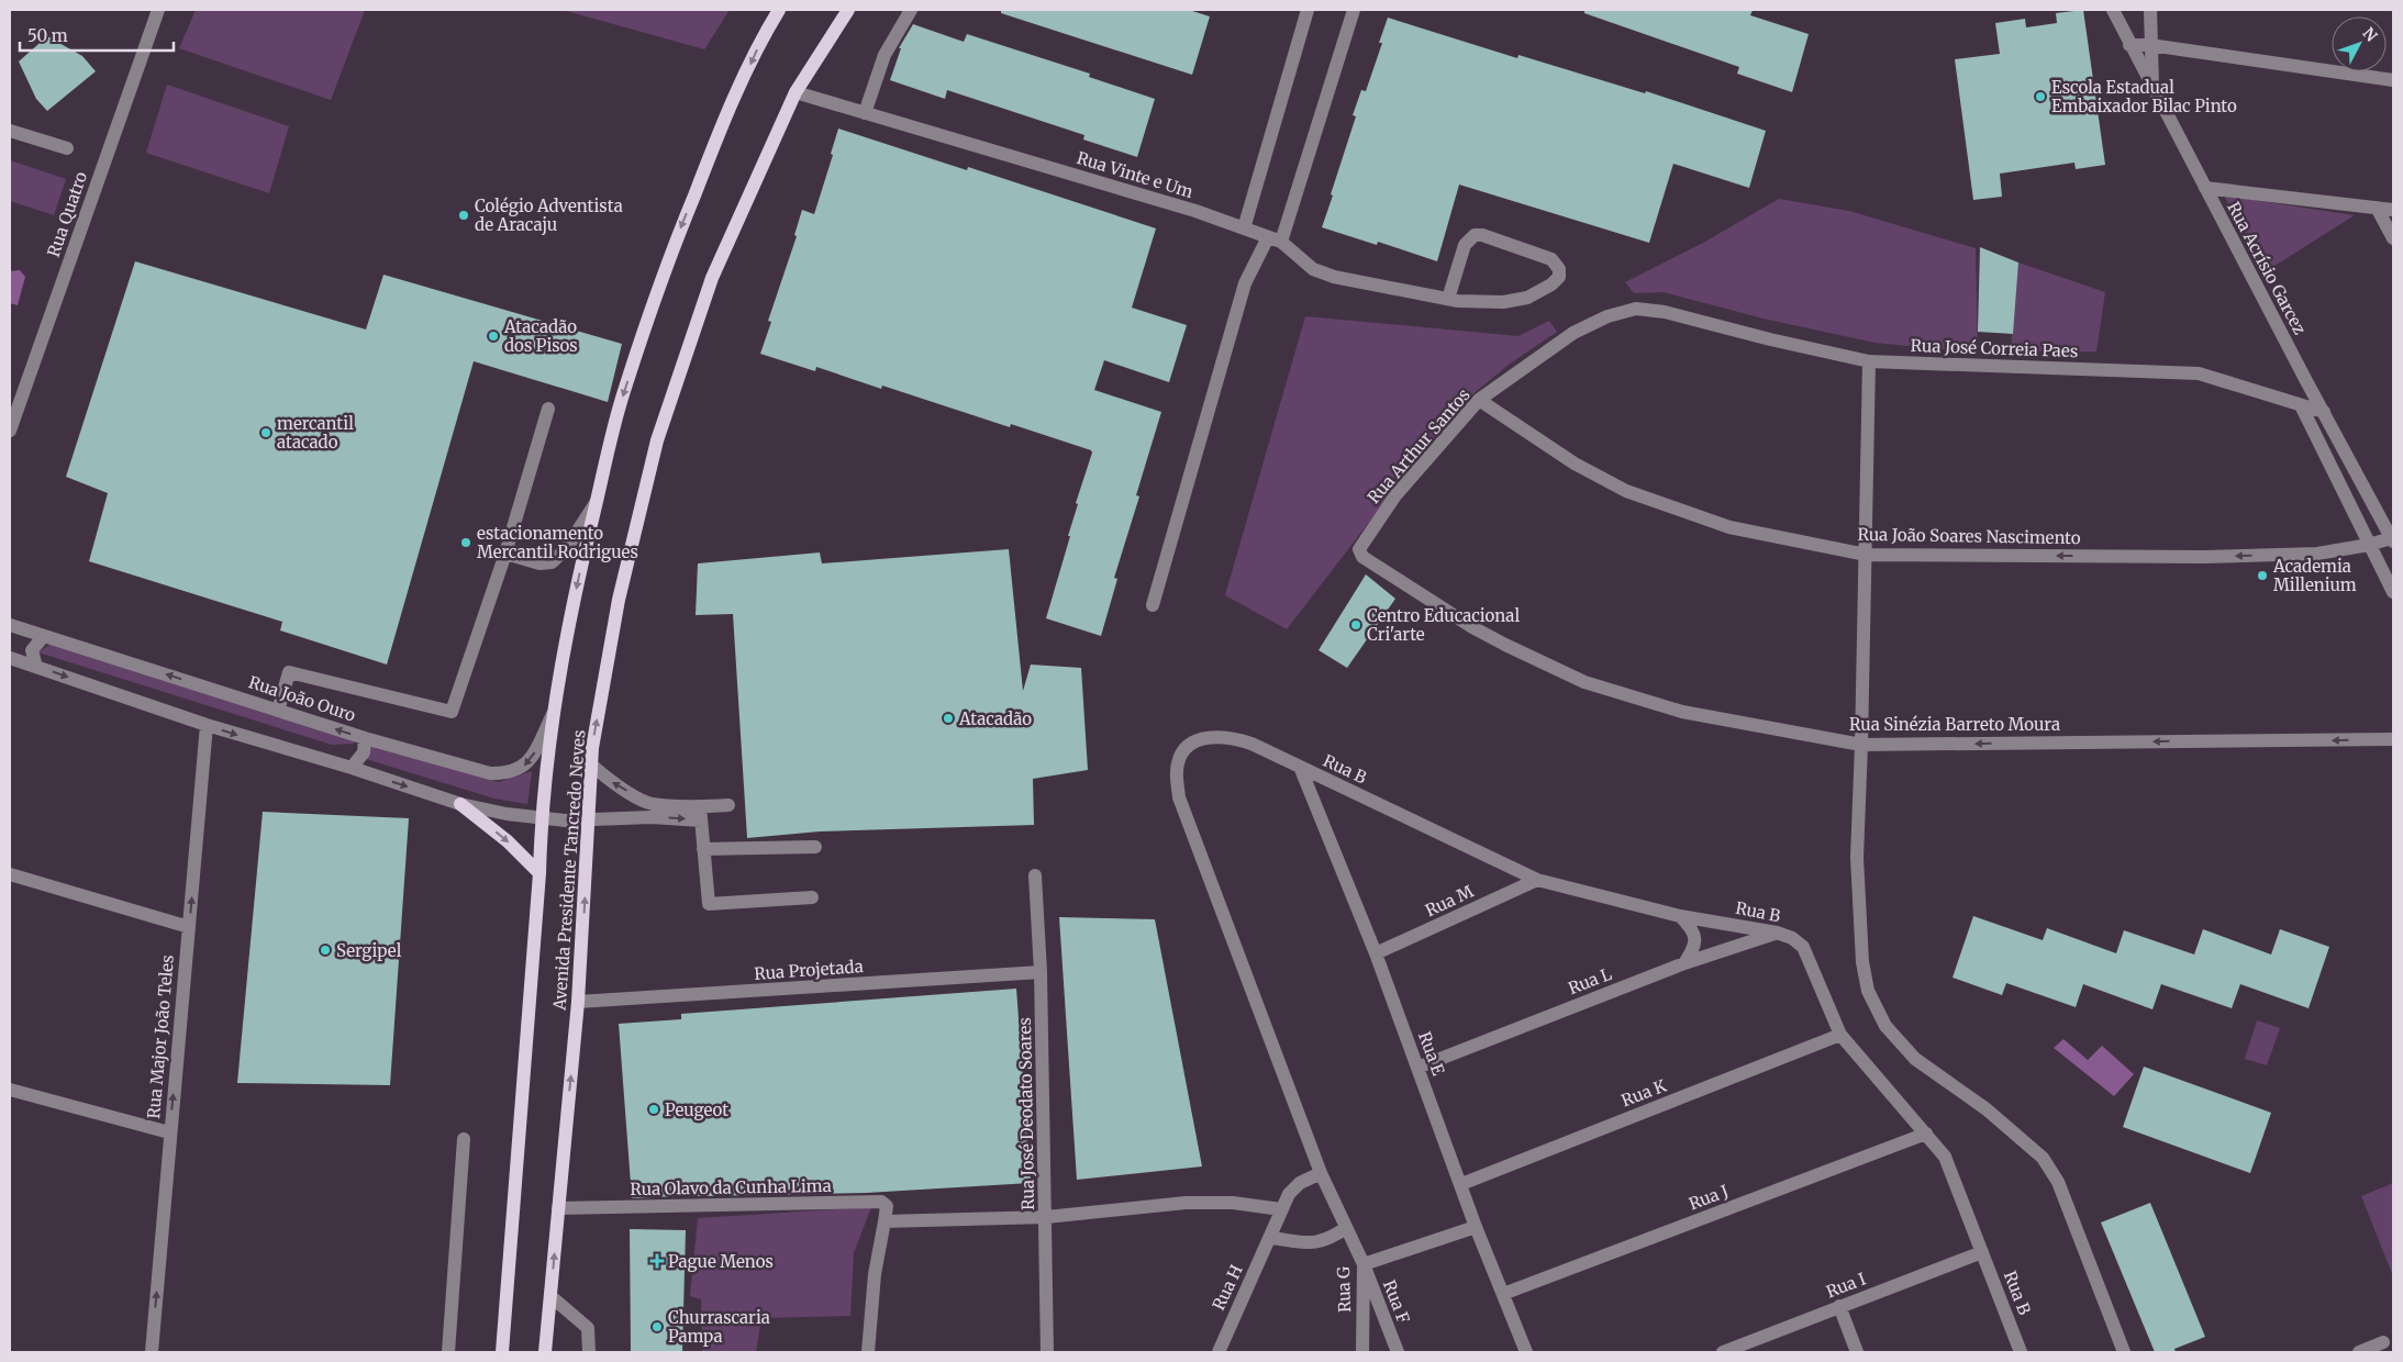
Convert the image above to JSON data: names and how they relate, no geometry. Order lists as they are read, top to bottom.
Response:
{
  "streets": {
    "main road": ["Avenida Presidente Tancredo Neves"],
    "street": [
      "Rua Vinte e Um",
      "Rua Quatro",
      "Rua Acrísio Garcez",
      "Rua José Correia Paes",
      "Rua Arthur Santos",
      "Rua João Soares Nascimento",
      "Rua João Ouro",
      "Rua Sinézia Barreto Moura",
      "Rua B",
      "Rua M",
      "Rua Projetada",
      "Rua L",
      "Rua Major João Teles",
      "Rua E",
      "Rua K",
      "Rua José Deodato Soares",
      "Rua Olavo da Cunha Lima",
      "Rua J",
      "Rua I",
      "Rua H",
      "Rua G",
      "Rua F"
    ]
  },
  "crossings": [
    ["Rua Vinte e Um", "Avenida Presidente Tancredo Neves"],
    ["Rua Acrísio Garcez", "Rua José Correia Paes"],
    ["Rua Acrísio Garcez", "Rua João Soares Nascimento"],
    ["Rua José Correia Paes", "Rua Arthur Santos"],
    ["Rua Arthur Santos", "Rua João Soares Nascimento"],
    ["Rua Arthur Santos", "Rua Sinézia Barreto Moura"],
    ["Rua João Ouro", "Avenida Presidente Tancredo Neves"],
    ["Rua B", "Rua M"],
    ["Rua B", "Rua L"],
    ["Rua B", "Rua E"],
    ["Rua B", "Rua K"],
    ["Rua B", "Rua J"],
    ["Rua B", "Rua I"],
    ["Rua B", "Rua H"],
    ["Rua B", "Rua G"],
    ["Avenida Presidente Tancredo Neves", "Rua Projetada"],
    ["Avenida Presidente Tancredo Neves", "Rua Olavo da Cunha Lima"],
    ["Rua M", "Rua E"],
    ["Rua Projetada", "Rua José Deodato Soares"],
    ["Rua L", "Rua E"],
    ["Rua E", "Rua K"],
    ["Rua E", "Rua J"],
    ["Rua H", "Rua G"],
    ["Rua G", "Rua F"]
  ],
  "one_way": ["Rua João Soares Nascimento", "Rua Sinézia Barreto Moura", "Rua Major João Teles"],
  "places": {
    "other": [
      "Escola Estadual Embaixador Bilac Pinto",
      "Colégio Adventista de Aracaju",
      "Atacadão dos Pisos",
      "mercantil atacado",
      "estacionamento Mercantil Rodrigues",
      "Academia Millenium",
      "Centro Educacional Cri'arte",
      "Atacadão",
      "Sergipel",
      "Peugeot",
      "Churrascaria Pampa"
    ],
    "health": ["Pague Menos"]
  },
  "scale_bar": "50 m",
  "north": "top right"
}
